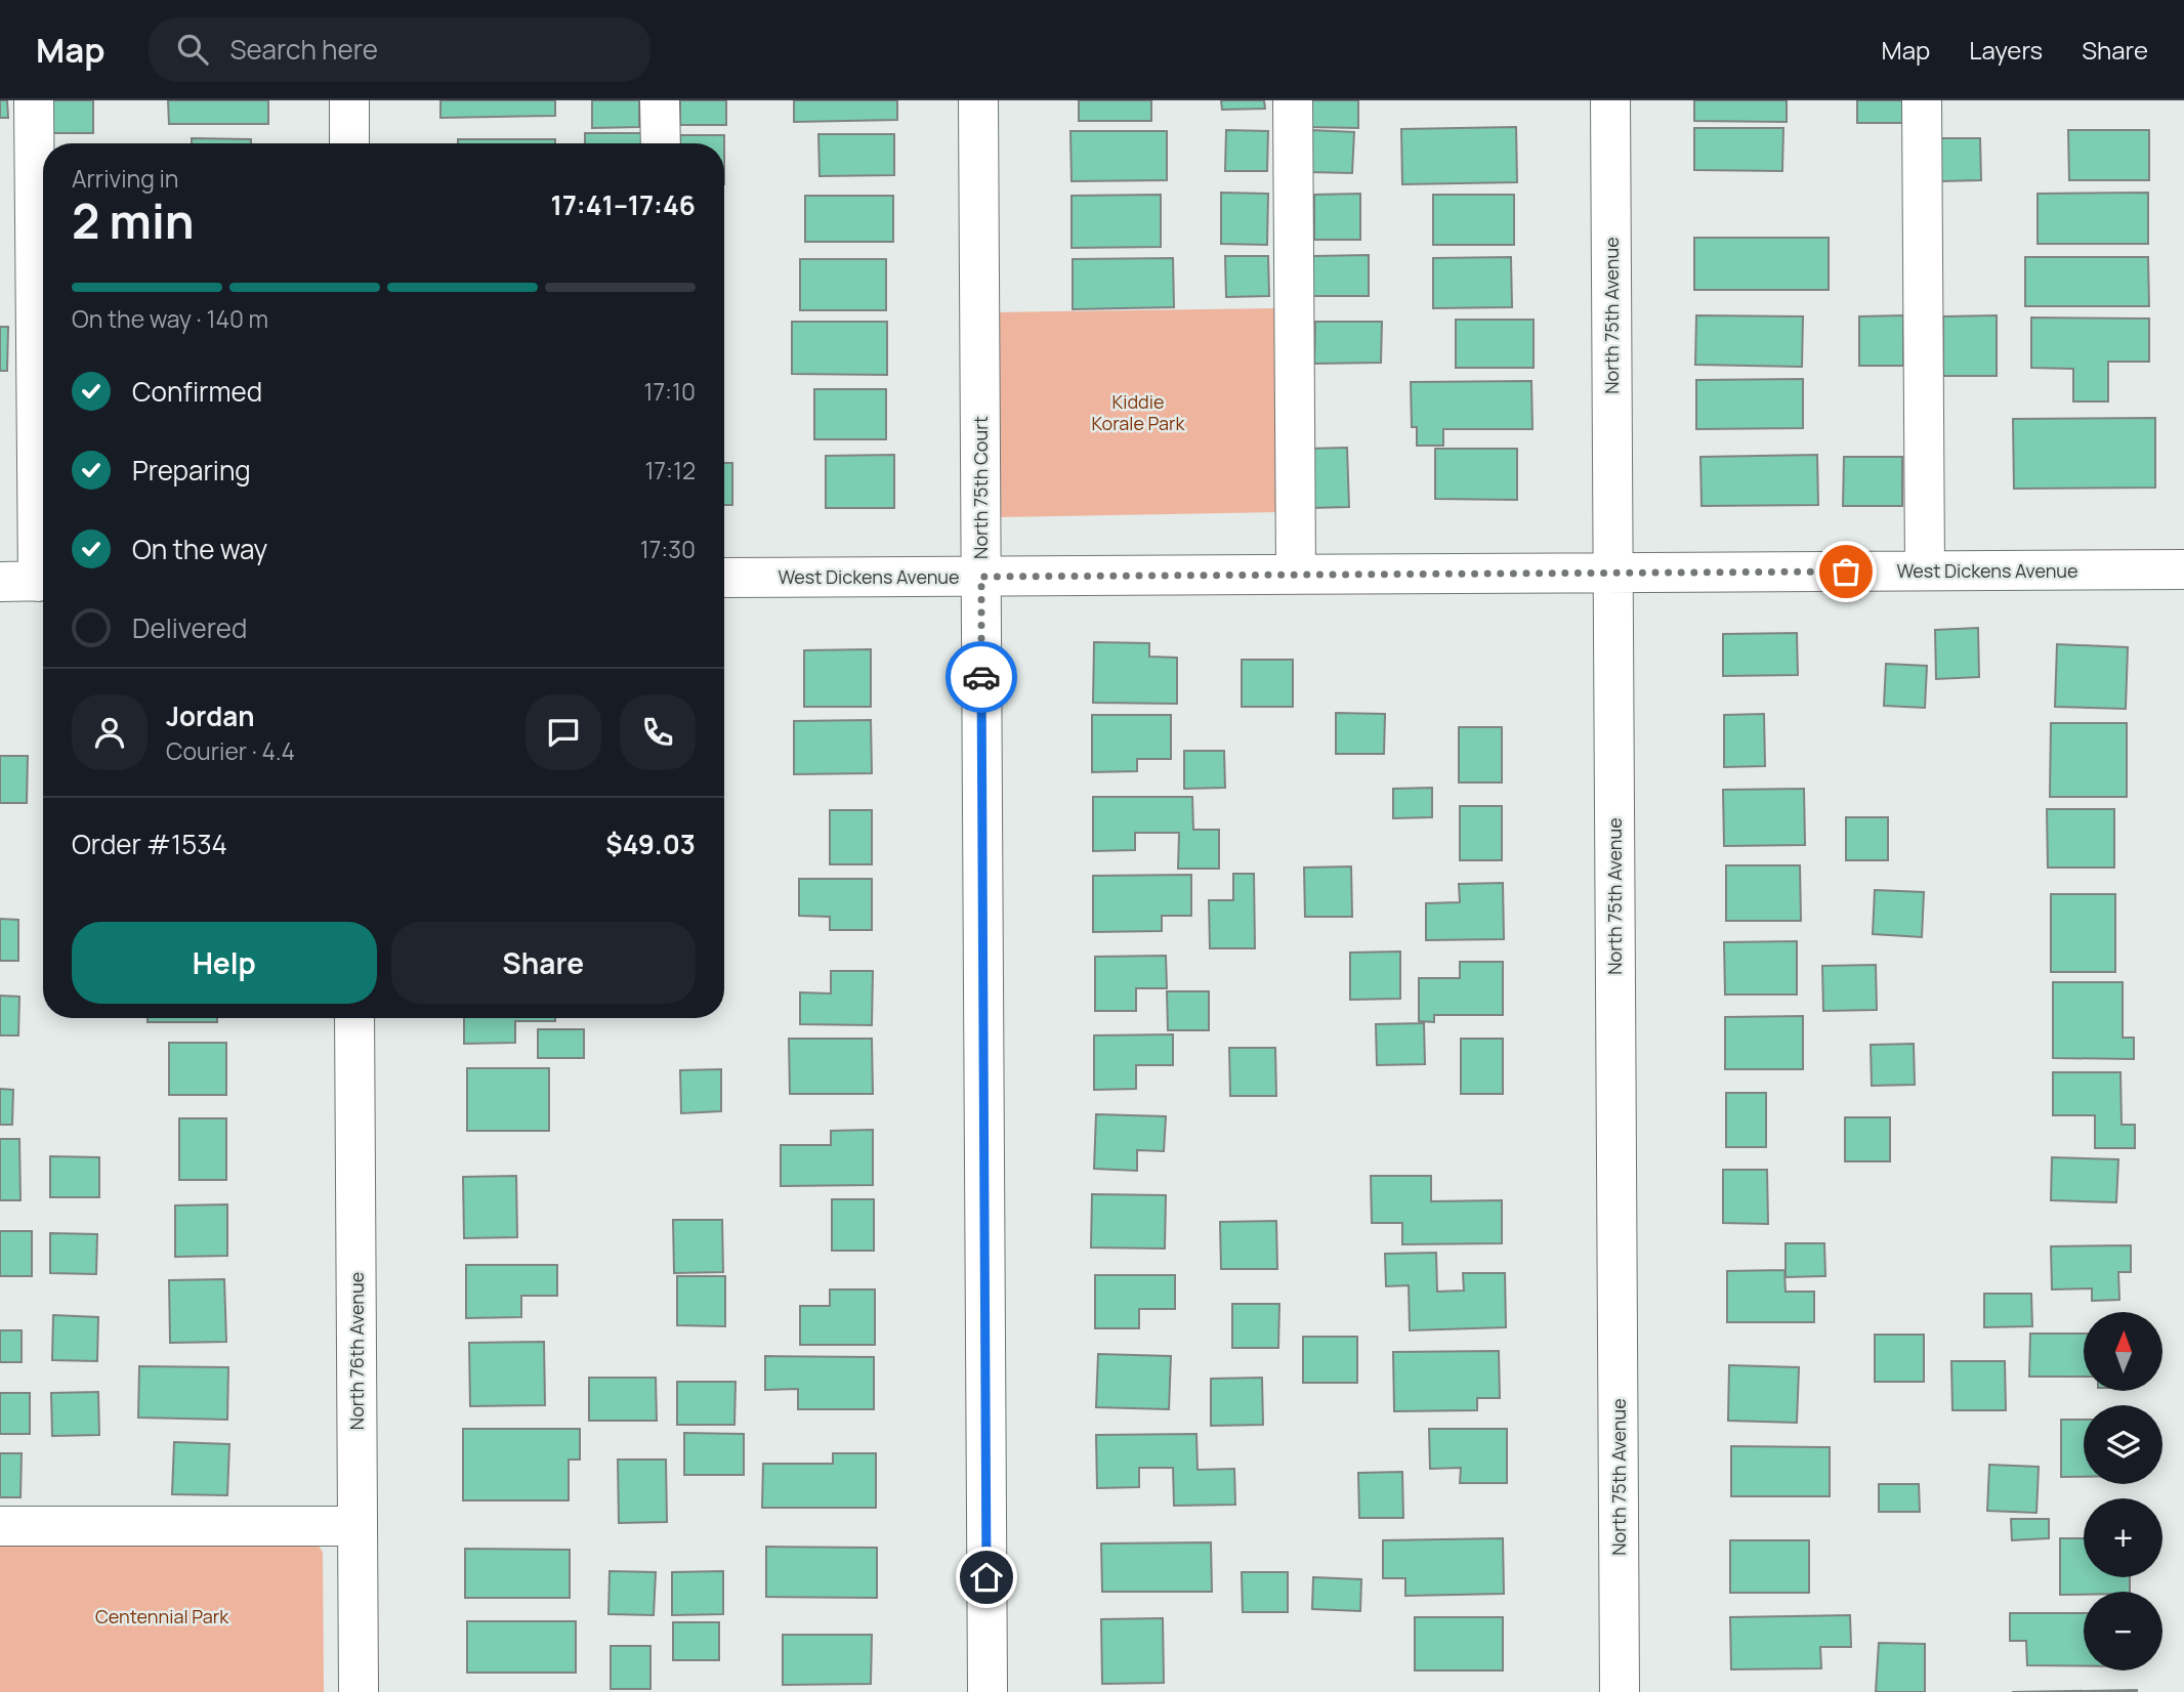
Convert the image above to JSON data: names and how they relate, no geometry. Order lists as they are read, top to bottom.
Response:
{
  "streets": {
    "street": [
      "North 75th Avenue",
      "North 75th Court",
      "West Dickens Avenue",
      "North 76th Avenue"
    ]
  },
  "crossings": [
    ["North 75th Avenue", "West Dickens Avenue"],
    ["North 75th Court", "West Dickens Avenue"]
  ],
  "parks": ["Kiddie Korale Park", "Centennial Park"],
  "north": "top",
  "page": {
    "header": "Map",
    "search": "Search here",
    "nav": ["Map", "Layers", "Share"],
    "heading": ["2 min", "Arriving in", "17:41–17:46"],
    "panel": [
      "Jordan",
      "Courier · 4.4",
      "Order #1534",
      "$49.03"
    ],
    "bar": "On the way · 140 m",
    "list": [
      ["Confirmed", "17:10"],
      ["Preparing", "17:12"],
      ["On the way", "17:30"],
      "Delivered"
    ],
    "buttons": ["Help", "Share"],
    "map_buttons": ["+", "−"]
  }
}
